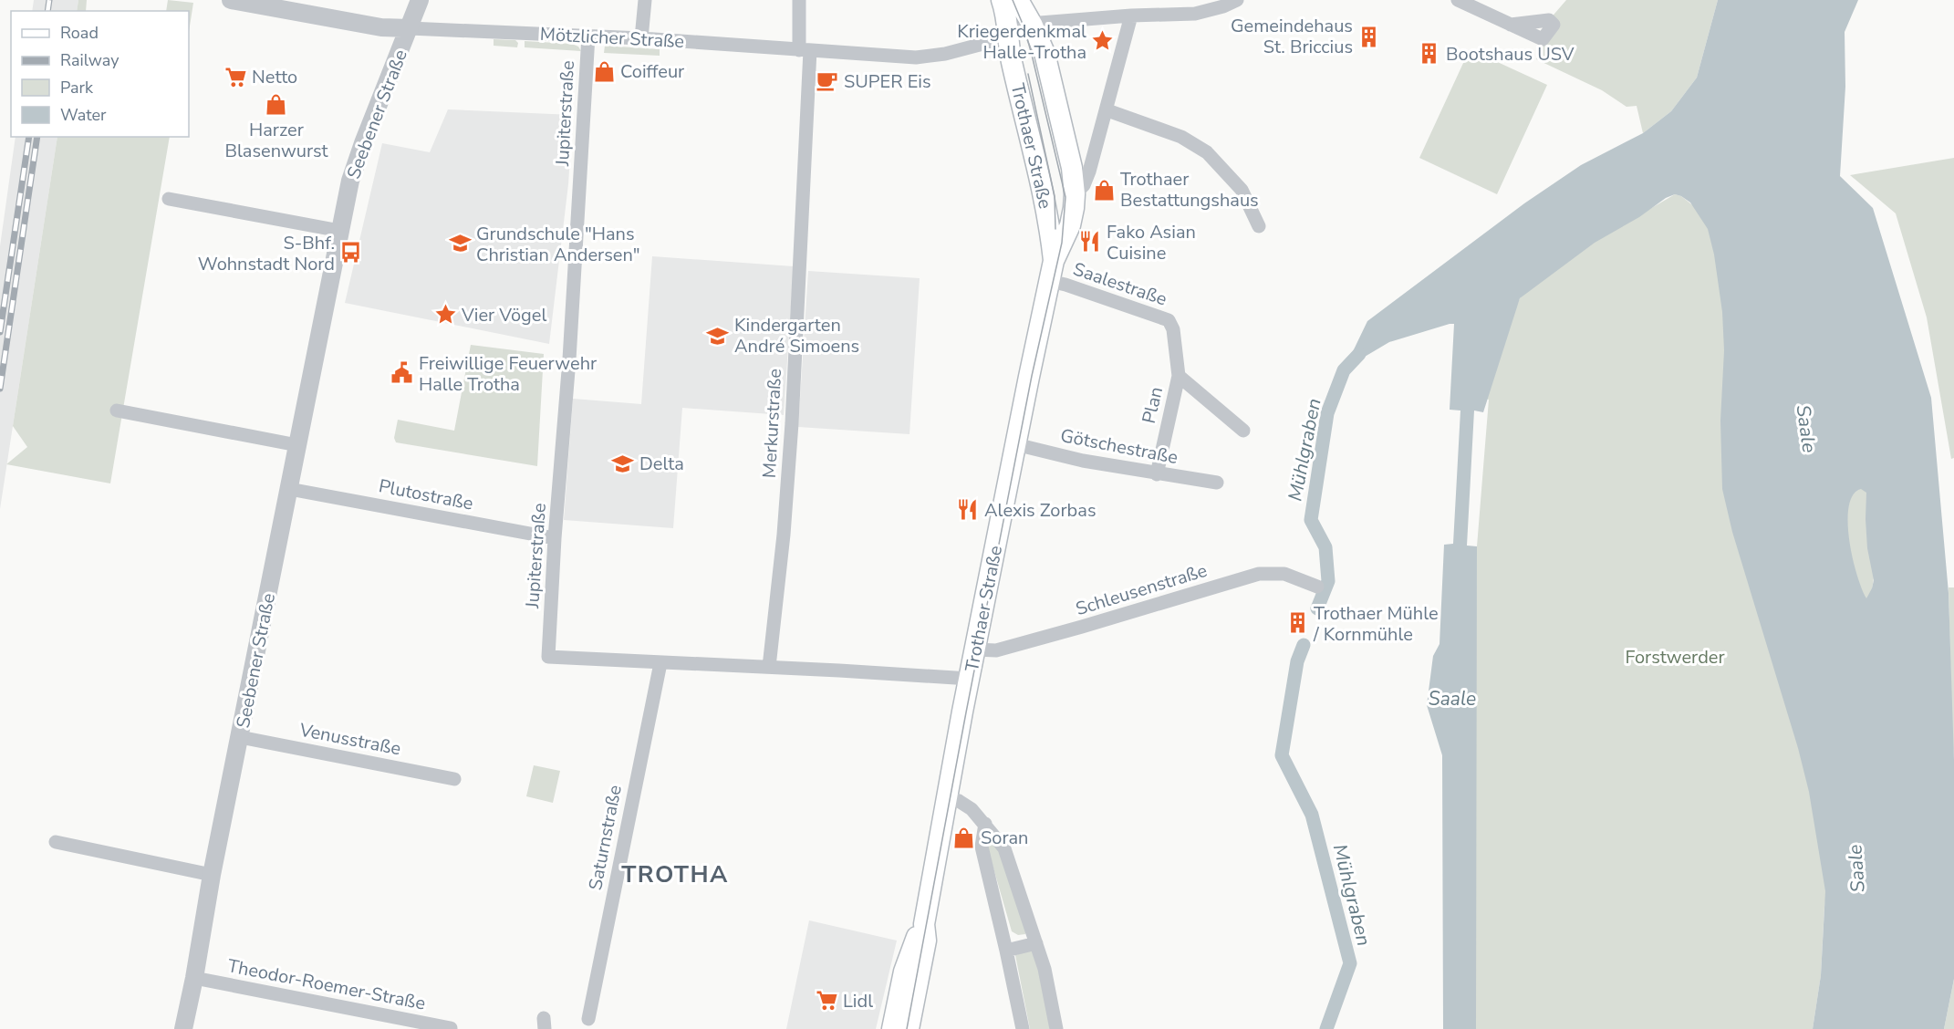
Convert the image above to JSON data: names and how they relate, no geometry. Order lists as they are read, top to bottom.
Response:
{
  "streets": {
    "main road": ["Trothaer Straße"],
    "street": [
      "Mötzlicher Straße",
      "Jupiterstraße",
      "Seebener Straße",
      "Saalestraße",
      "Plan",
      "Merkurstraße",
      "Götschestraße",
      "Plutostraße",
      "Schleusenstraße",
      "Venusstraße",
      "Saturnstraße",
      "Theodor-Roemer-Straße"
    ]
  },
  "crossings": [
    ["Mötzlicher Straße", "Jupiterstraße"],
    ["Mötzlicher Straße", "Seebener Straße"],
    ["Mötzlicher Straße", "Trothaer Straße"],
    ["Mötzlicher Straße", "Merkurstraße"],
    ["Jupiterstraße", "Trothaer Straße"],
    ["Jupiterstraße", "Merkurstraße"],
    ["Jupiterstraße", "Plutostraße"],
    ["Jupiterstraße", "Saturnstraße"],
    ["Seebener Straße", "Plutostraße"],
    ["Seebener Straße", "Venusstraße"],
    ["Seebener Straße", "Theodor-Roemer-Straße"],
    ["Trothaer Straße", "Saalestraße"],
    ["Trothaer Straße", "Götschestraße"],
    ["Trothaer Straße", "Schleusenstraße"],
    ["Saalestraße", "Plan"],
    ["Plan", "Götschestraße"]
  ],
  "districts": ["TROTHA"],
  "water": ["Saale", "Mühlgraben"],
  "parks": ["Forstwerder"],
  "places": {
    "building": ["Gemeindehaus St. Briccius", "Bootshaus USV", "Trothaer Mühle / Kornmühle"],
    "place": ["Kriegerdenkmal Halle-Trotha", "Vier Vögel"],
    "shop": [
      "Coiffeur",
      "Harzer Blasenwurst",
      "Trothaer Bestattungshaus",
      "Soran"
    ],
    "supermarket": ["Netto", "Lidl"],
    "cafe": ["SUPER Eis"],
    "restaurant": ["Fako Asian Cuisine", "Alexis Zorbas"],
    "school or university": ["Grundschule \"Hans Christian Andersen\"", "Kindergarten André Simoens", "Delta"],
    "bus stop": ["S-Bhf. Wohnstadt Nord"],
    "public building": ["Freiwillige Feuerwehr Halle Trotha"]
  },
  "legend": [
    "Road",
    "Railway",
    "Park",
    "Water"
  ]
}
